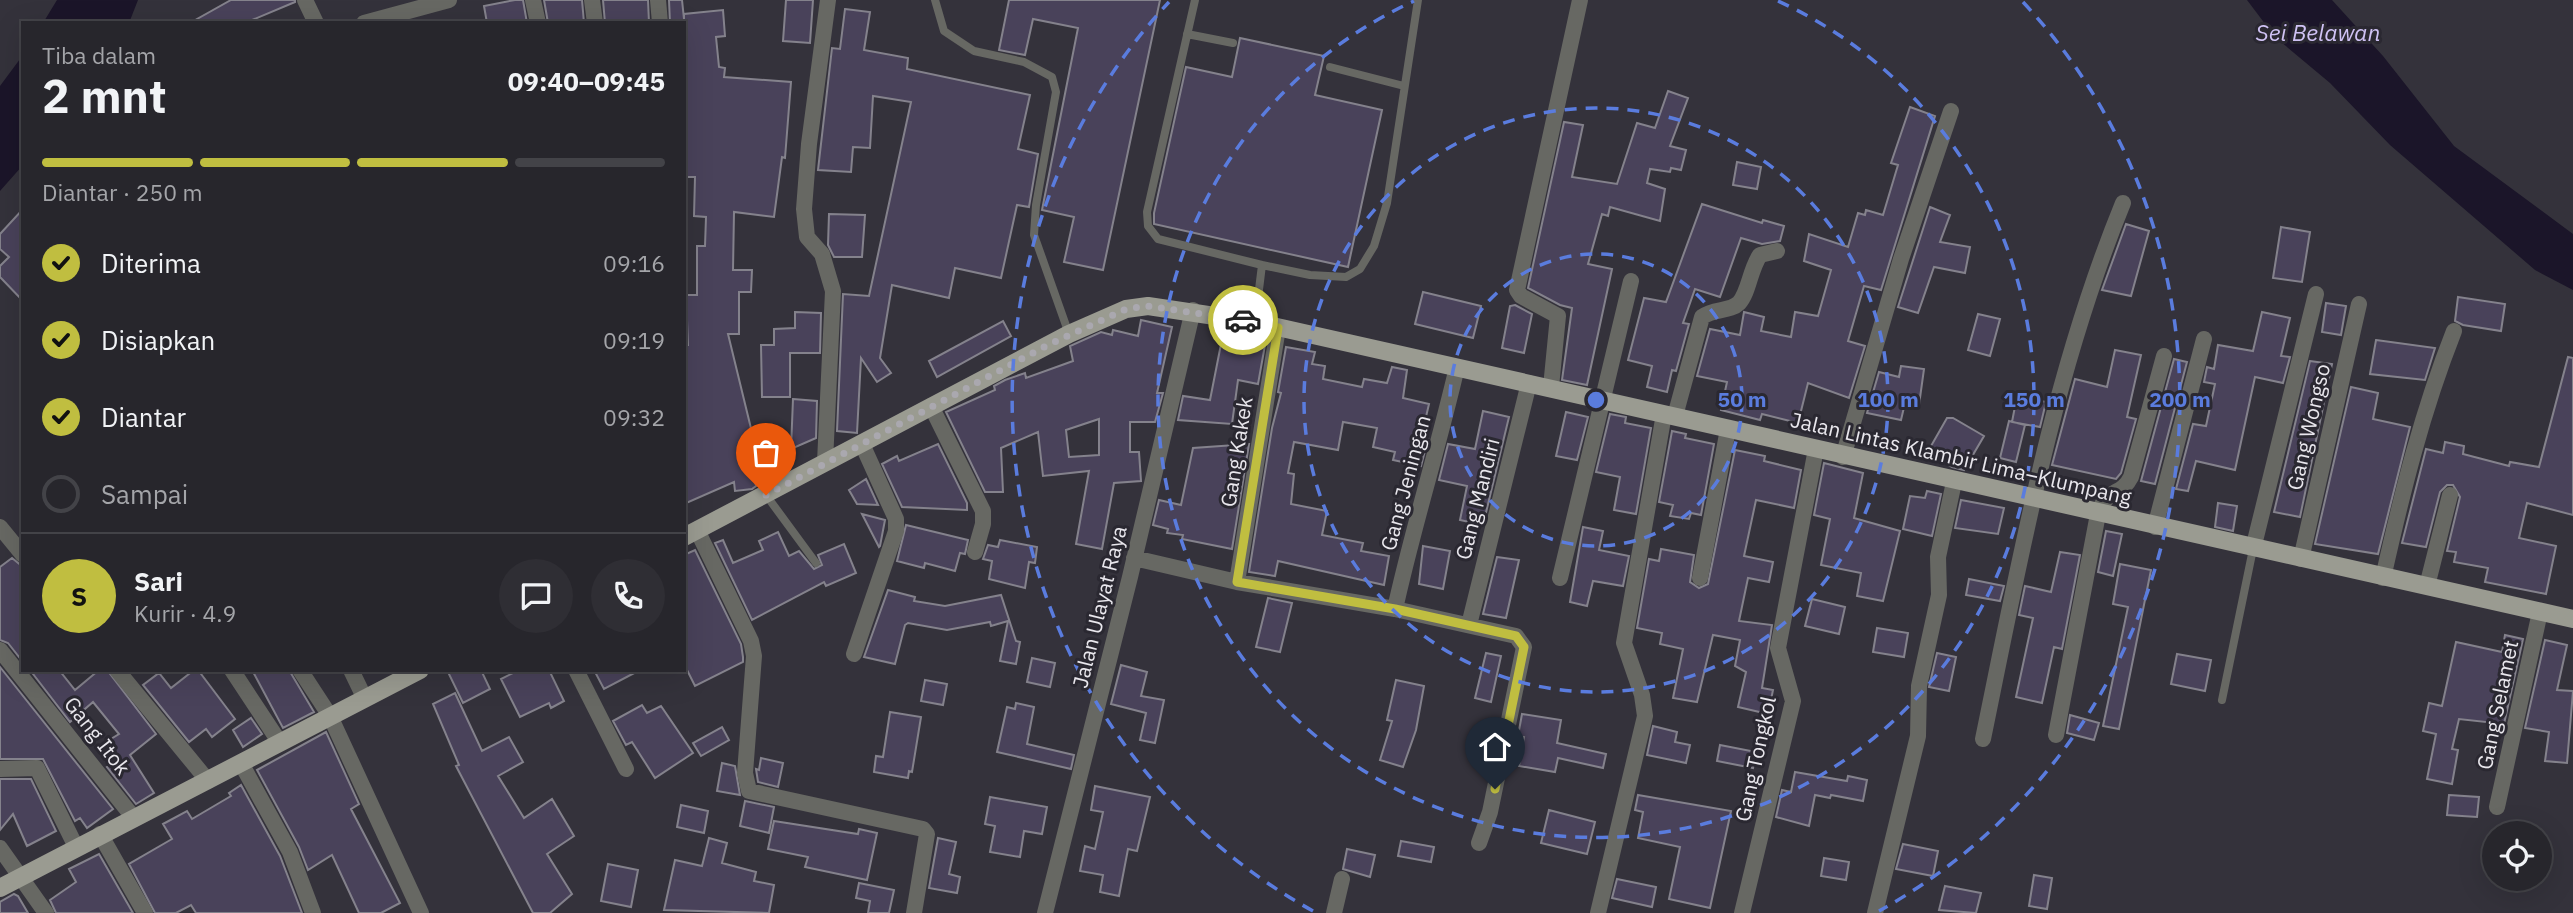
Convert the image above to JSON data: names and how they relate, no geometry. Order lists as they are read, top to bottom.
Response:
{
  "streets": {
    "main road": ["Jalan Lintas Klambir Lima–Klumpang"],
    "street": [
      "Gang Wongso",
      "Gang Kakek",
      "Gang Jeningan",
      "Gang Mandiri",
      "Jalan Ulayat Raya",
      "Gang Selamet",
      "Gang Itok",
      "Gang Tongkol"
    ]
  },
  "crossings": [
    ["Gang Wongso", "Jalan Lintas Klambir Lima–Klumpang"],
    ["Gang Kakek", "Jalan Lintas Klambir Lima–Klumpang"],
    ["Jalan Lintas Klambir Lima–Klumpang", "Gang Jeningan"],
    ["Jalan Lintas Klambir Lima–Klumpang", "Gang Mandiri"],
    ["Jalan Lintas Klambir Lima–Klumpang", "Jalan Ulayat Raya"],
    ["Jalan Lintas Klambir Lima–Klumpang", "Gang Selamet"],
    ["Jalan Lintas Klambir Lima–Klumpang", "Gang Tongkol"]
  ],
  "water": ["Sei Belawan"],
  "page": {
    "heading": ["2 mnt", "Tiba dalam", "09:40–09:45"],
    "panel": ["Sari", "Kurir · 4.9"],
    "bar": "Diantar · 250 m",
    "list": [
      ["Diterima", "09:16"],
      ["Disiapkan", "09:19"],
      ["Diantar", "09:32"],
      "Sampai"
    ],
    "round": "S"
  },
  "rings": [
    "50 m",
    "100 m",
    "150 m",
    "200 m"
  ]
}
